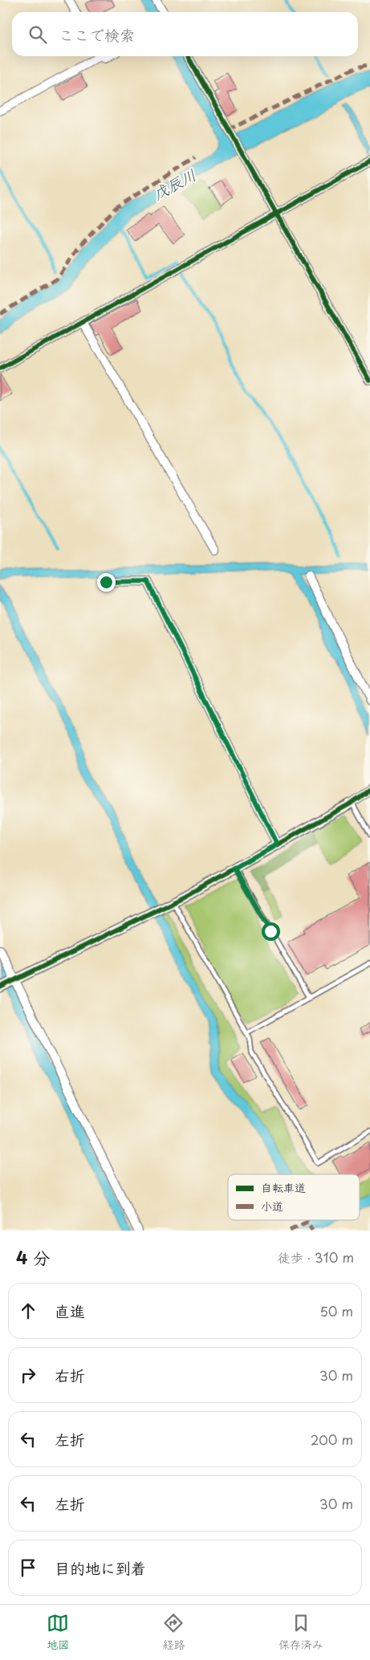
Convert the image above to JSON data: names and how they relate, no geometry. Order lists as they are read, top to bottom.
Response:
{
  "water": ["戊辰川"],
  "legend": ["自転車道", "小道"],
  "page": {
    "search": "ここで検索",
    "heading": ["4 分", "徒歩 · 310 m"],
    "list": [
      ["直進", "50 m"],
      ["右折", "30 m"],
      ["左折", "200 m"],
      ["左折", "30 m"],
      "目的地に到着"
    ],
    "nav": ["地図", "経路", "保存済み"]
  }
}
